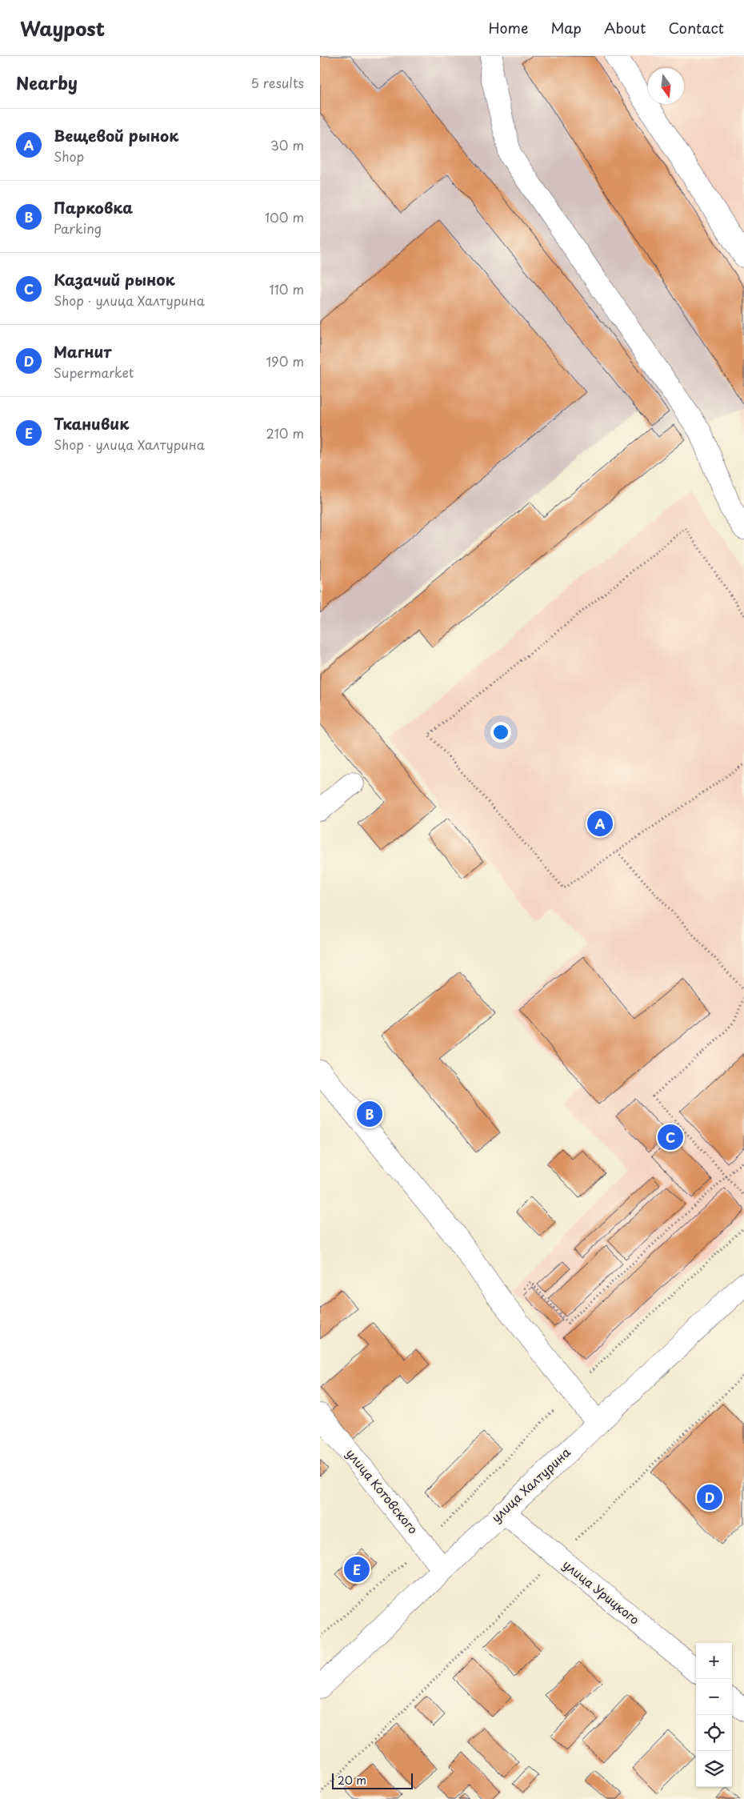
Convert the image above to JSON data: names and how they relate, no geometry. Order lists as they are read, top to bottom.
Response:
{
  "streets": {
    "street": ["улица Халтурина", "улица Котовского", "улица Урицкого"]
  },
  "crossings": [
    ["улица Халтурина", "улица Котовского"],
    ["улица Халтурина", "улица Урицкого"]
  ],
  "scale_bar": "20 m",
  "north": "bottom",
  "page": {
    "header": "Waypost",
    "nav": [
      "Home",
      "Map",
      "About",
      "Contact"
    ],
    "heading": ["Nearby", "5 results"],
    "list": [
      {
        "mark": "A",
        "name": "Вещевой рынок",
        "note": "Shop",
        "value": "30 m"
      },
      {
        "mark": "B",
        "name": "Парковка",
        "note": "Parking",
        "value": "100 m"
      },
      {
        "mark": "C",
        "name": "Казачий рынок",
        "note": "Shop · улица Халтурина",
        "value": "110 m"
      },
      {
        "mark": "D",
        "name": "Магнит",
        "note": "Supermarket",
        "value": "190 m"
      },
      {
        "mark": "E",
        "name": "Тканивик",
        "note": "Shop · улица Халтурина",
        "value": "210 m"
      }
    ],
    "pins": [
      "A",
      "B",
      "C",
      "D",
      "E"
    ],
    "map_buttons": ["+", "−"],
    "scale": "20 m"
  }
}
